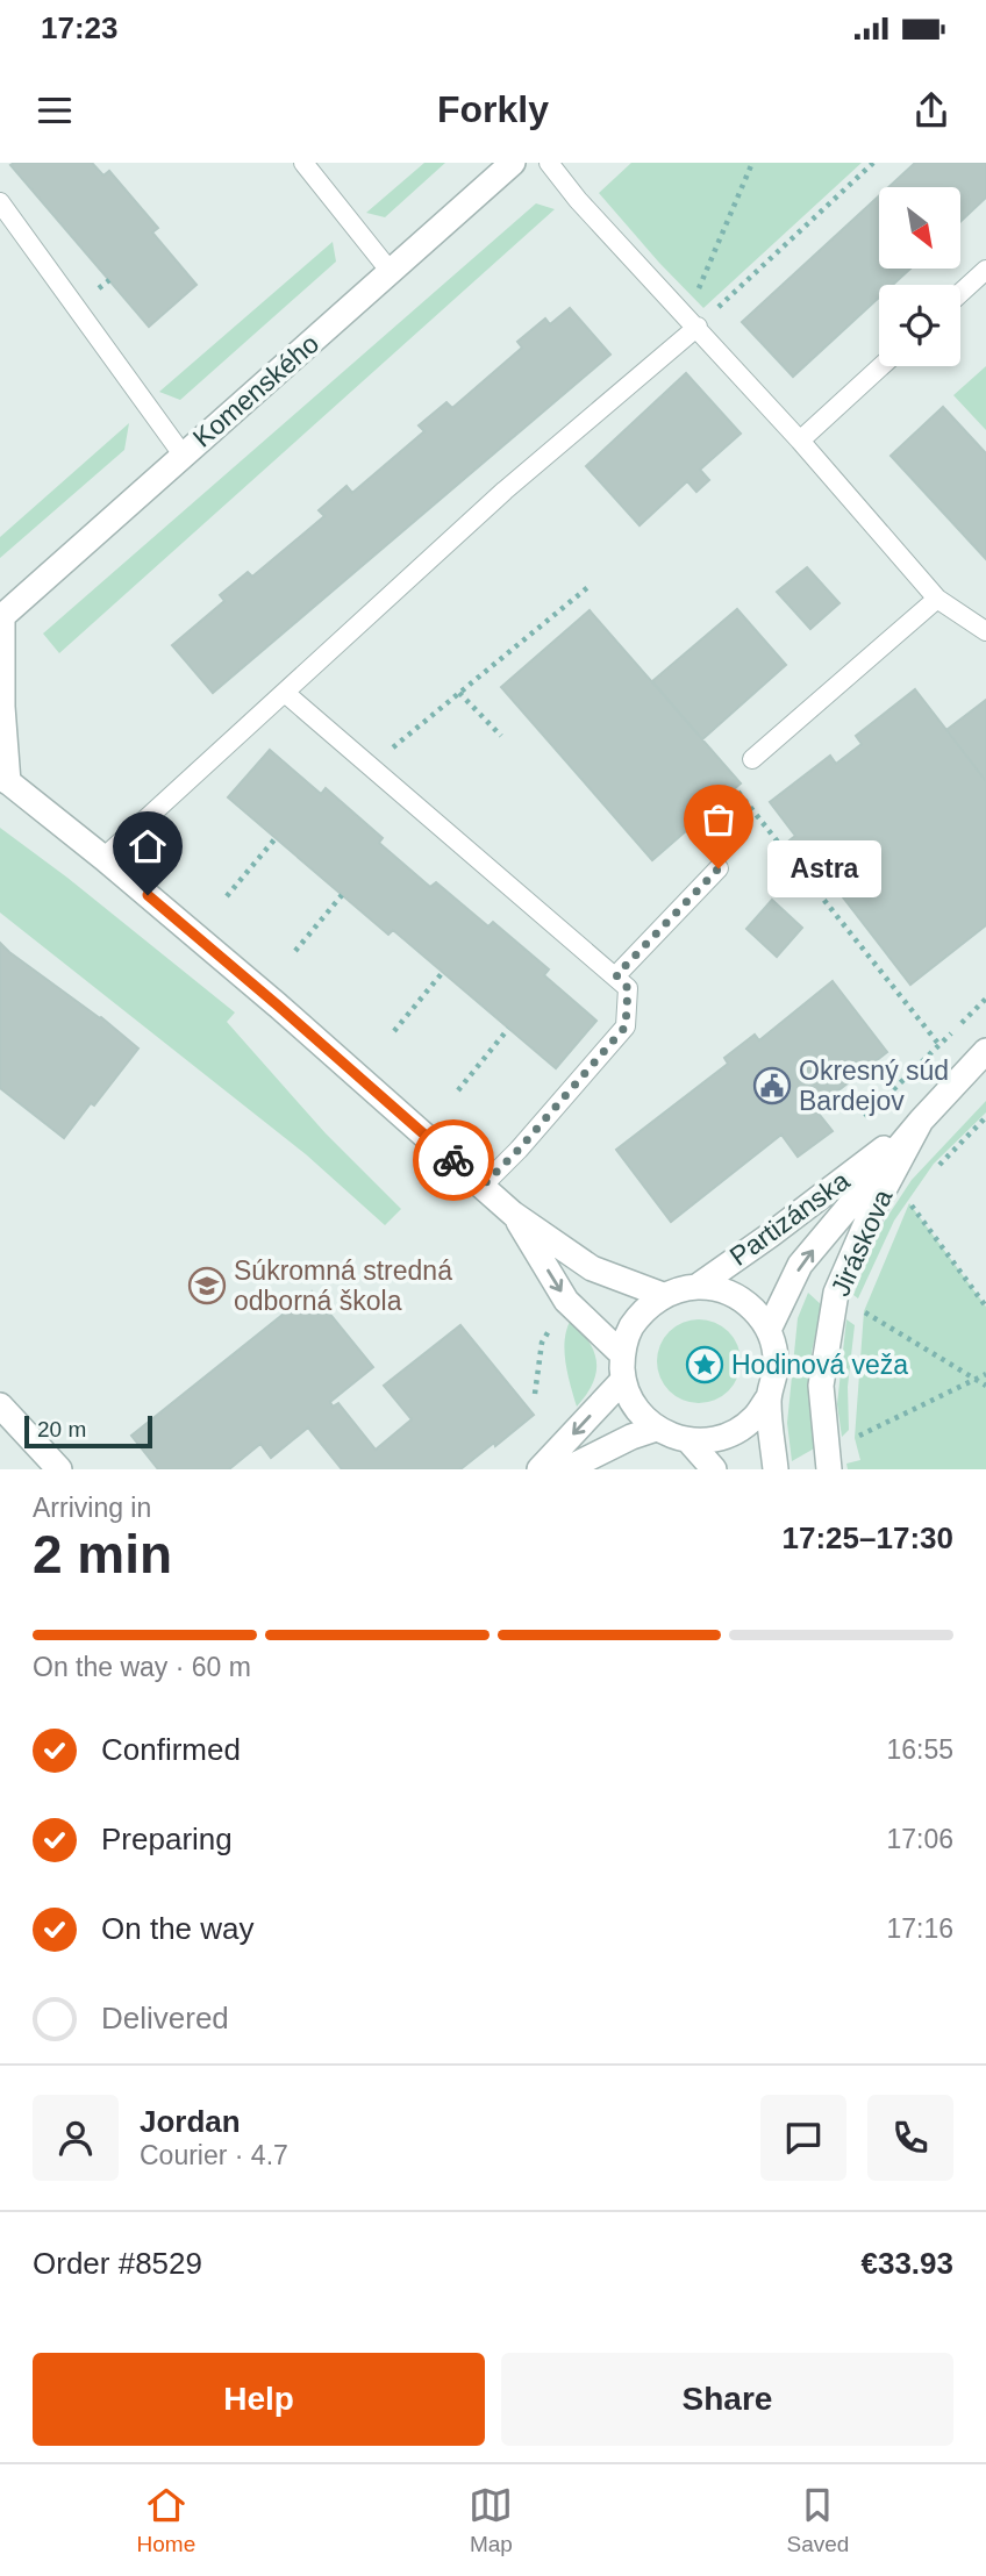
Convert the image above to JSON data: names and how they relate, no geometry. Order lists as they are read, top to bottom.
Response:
{
  "streets": {
    "street": ["Komenského", "Partizánska", "Jiráskova"]
  },
  "crossings": [
    ["Partizánska", "Jiráskova"]
  ],
  "places": {
    "other": ["Astra"],
    "public building": ["Okresný súd Bardejov"],
    "school or university": ["Súkromná stredná odborná škola"],
    "place": ["Hodinová veža"]
  },
  "scale_bar": "20 m",
  "north": "bottom right",
  "page": {
    "status": "17:23",
    "header": "Forkly",
    "bubble": "Astra",
    "scale": "20 m",
    "heading": ["2 min", "Arriving in", "17:25–17:30"],
    "panel": [
      "Jordan",
      "Courier · 4.7",
      "Order #8529",
      "€33.93"
    ],
    "bar": "On the way · 60 m",
    "list": [
      ["Confirmed", "16:55"],
      ["Preparing", "17:06"],
      ["On the way", "17:16"],
      "Delivered"
    ],
    "buttons": ["Help", "Share"],
    "tabs": ["Home", "Map", "Saved"]
  }
}
